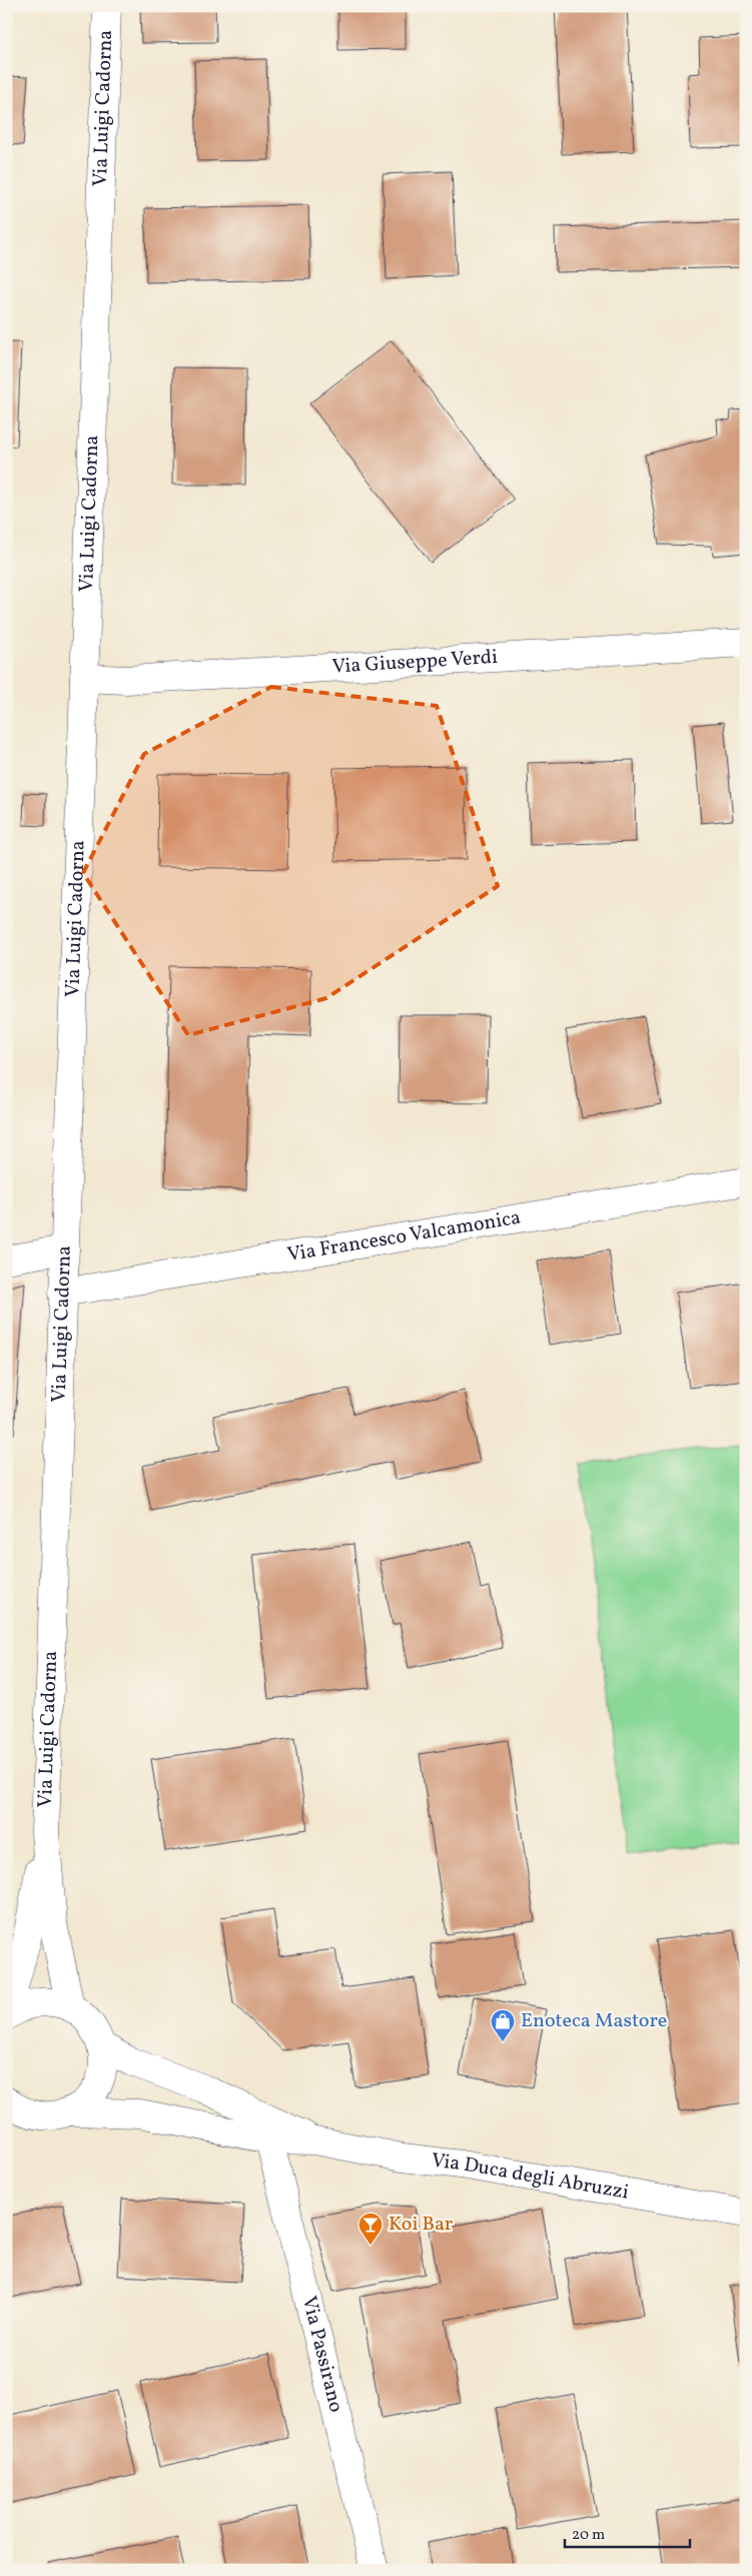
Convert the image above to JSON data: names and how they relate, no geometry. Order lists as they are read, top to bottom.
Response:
{
  "streets": {
    "street": [
      "Via Luigi Cadorna",
      "Via Giuseppe Verdi",
      "Via Francesco Valcamonica",
      "Via Duca degli Abruzzi",
      "Via Passirano"
    ]
  },
  "crossings": [
    ["Via Luigi Cadorna", "Via Giuseppe Verdi"],
    ["Via Luigi Cadorna", "Via Francesco Valcamonica"],
    ["Via Duca degli Abruzzi", "Via Passirano"]
  ],
  "places": {
    "shop": ["Enoteca Mastore"],
    "bar": ["Koi Bar"]
  },
  "scale_bar": "20 m"
}
